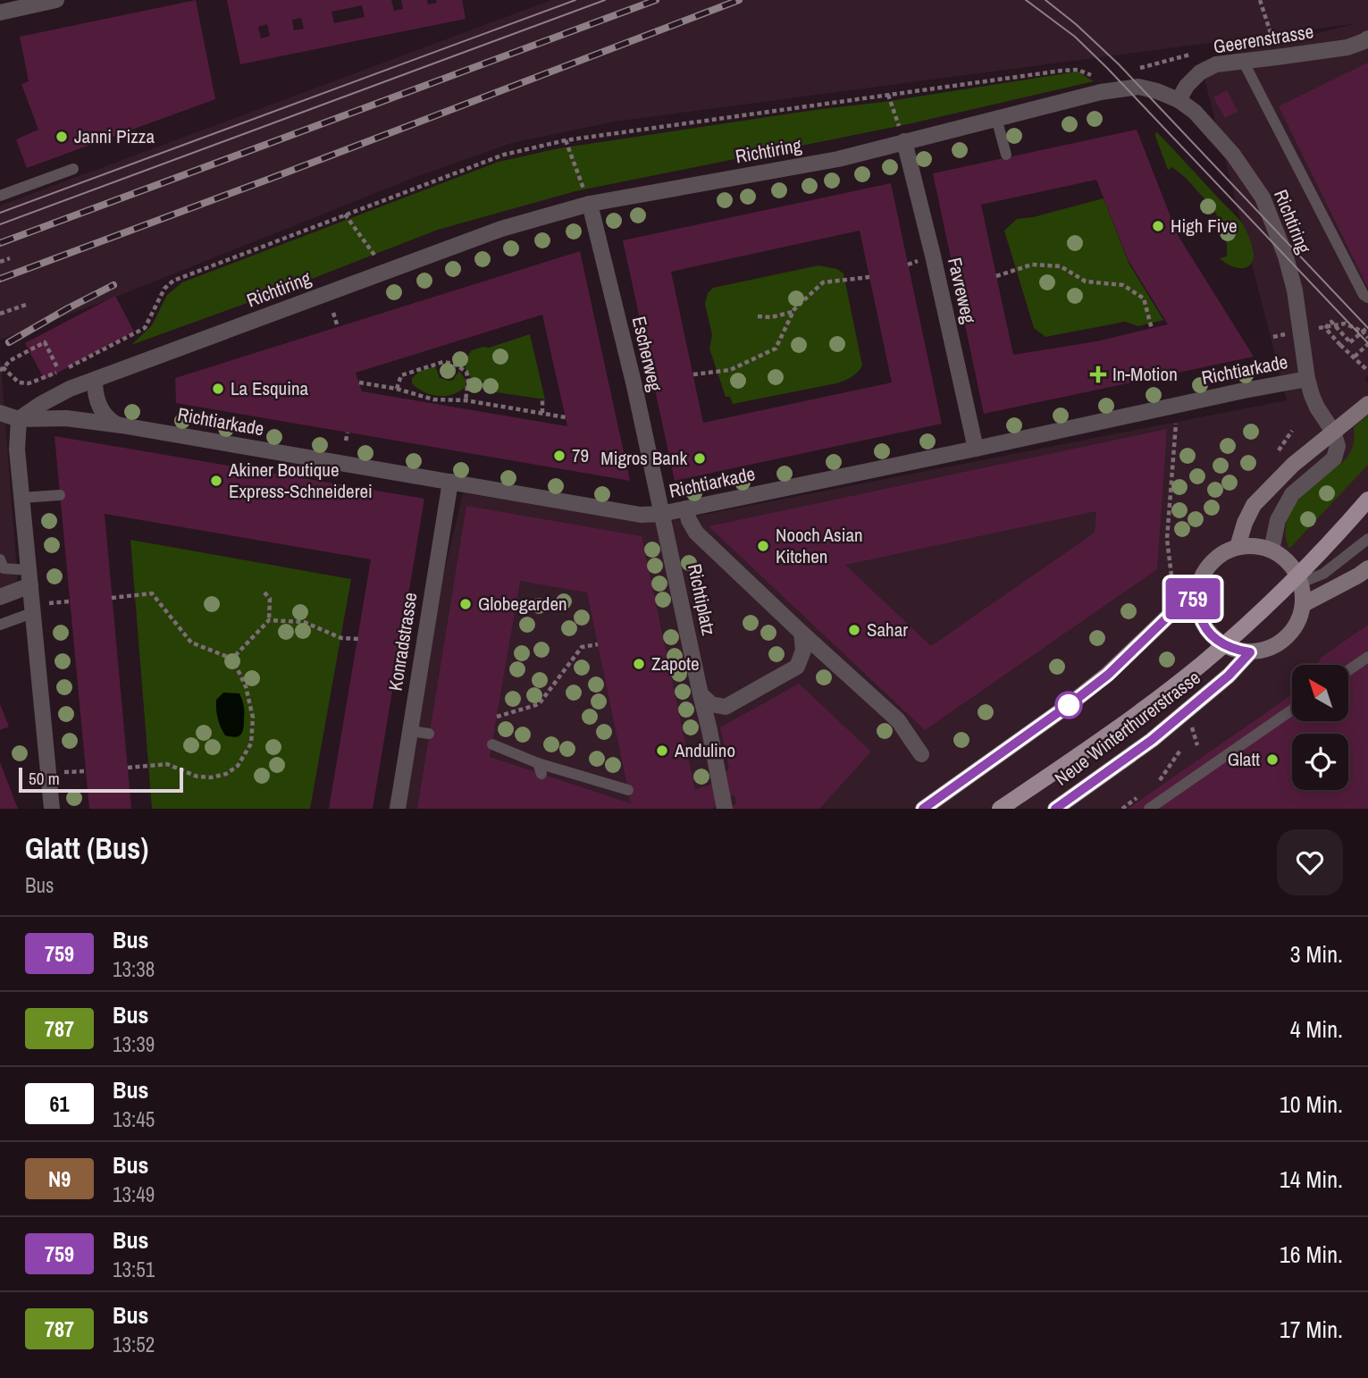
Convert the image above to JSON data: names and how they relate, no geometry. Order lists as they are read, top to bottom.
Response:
{
  "streets": {
    "main road": ["Neue Winterthurerstrasse"],
    "street": [
      "Geerenstrasse",
      "Richtiring",
      "Favreweg",
      "Escherweg",
      "Richtiarkade",
      "Richtiplatz",
      "Konradstrasse"
    ]
  },
  "crossings": [
    ["Geerenstrasse", "Richtiring"],
    ["Richtiring", "Favreweg"],
    ["Richtiring", "Escherweg"],
    ["Richtiring", "Richtiarkade"],
    ["Favreweg", "Richtiarkade"],
    ["Escherweg", "Richtiarkade"],
    ["Escherweg", "Richtiplatz"],
    ["Richtiarkade", "Richtiplatz"],
    ["Richtiarkade", "Konradstrasse"]
  ],
  "places": {
    "other": [
      "Janni Pizza",
      "High Five",
      "La Esquina",
      "79",
      "Migros Bank",
      "Akiner Boutique Express-Schneiderei",
      "Nooch Asian Kitchen",
      "Globegarden",
      "Sahar",
      "Zapote",
      "Andulino",
      "Glatt"
    ],
    "health": ["In-Motion"]
  },
  "lines": ["bus line 759"],
  "scale_bar": "50 m",
  "north": "top left",
  "page": {
    "on_map": "759",
    "scale": "50 m",
    "heading": ["Glatt (Bus)", "Bus"],
    "list": [
      {
        "mark": "759",
        "name": "Bus",
        "note": "13:38",
        "value": "3 Min."
      },
      {
        "mark": "787",
        "name": "Bus",
        "note": "13:39",
        "value": "4 Min."
      },
      {
        "mark": "61",
        "name": "Bus",
        "note": "13:45",
        "value": "10 Min."
      },
      {
        "mark": "N9",
        "name": "Bus",
        "note": "13:49",
        "value": "14 Min."
      },
      {
        "mark": "759",
        "name": "Bus",
        "note": "13:51",
        "value": "16 Min."
      },
      {
        "mark": "787",
        "name": "Bus",
        "note": "13:52",
        "value": "17 Min."
      }
    ]
  }
}
